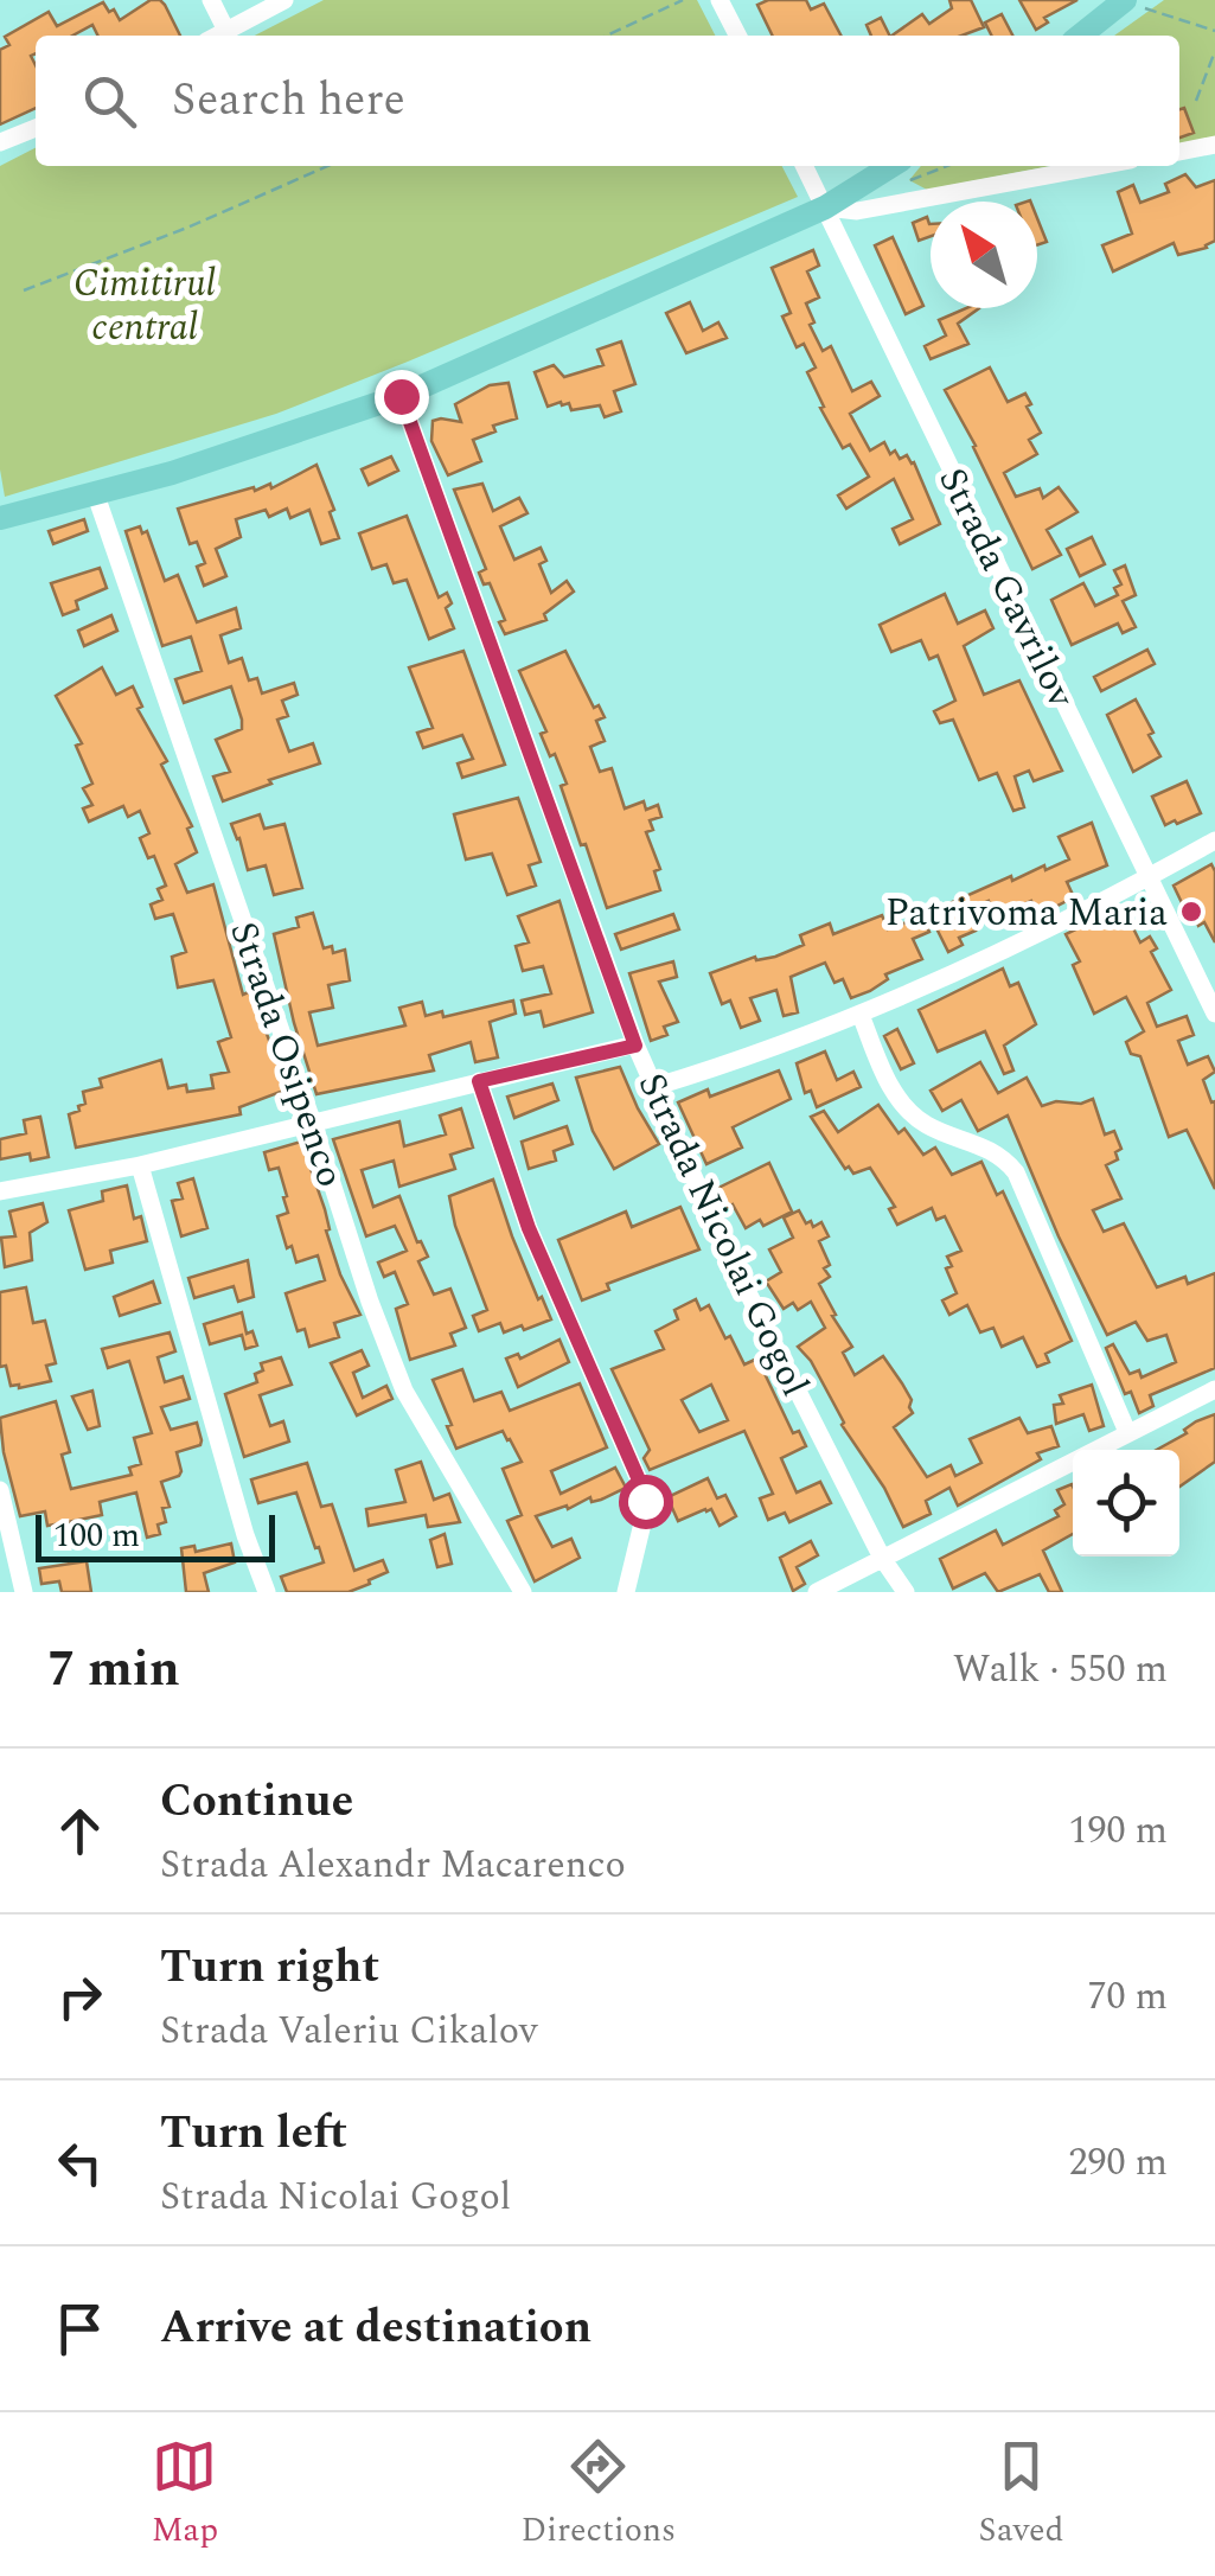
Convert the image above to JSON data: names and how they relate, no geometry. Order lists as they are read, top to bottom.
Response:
{
  "streets": {
    "street": ["Strada Gavrilov", "Strada Osipenco", "Strada Nicolai Gogol"]
  },
  "parks": ["Cimitirul central"],
  "places": ["Patrivoma Maria"],
  "scale_bar": "100 m",
  "north": "top left",
  "page": {
    "search": "Search here",
    "scale": "100 m",
    "heading": ["7 min", "Walk · 550 m"],
    "list": [
      ["Continue", "Strada Alexandr Macarenco", "190 m"],
      ["Turn right", "Strada Valeriu Cikalov", "70 m"],
      ["Turn left", "Strada Nicolai Gogol", "290 m"],
      "Arrive at destination"
    ],
    "nav": ["Map", "Directions", "Saved"]
  }
}
